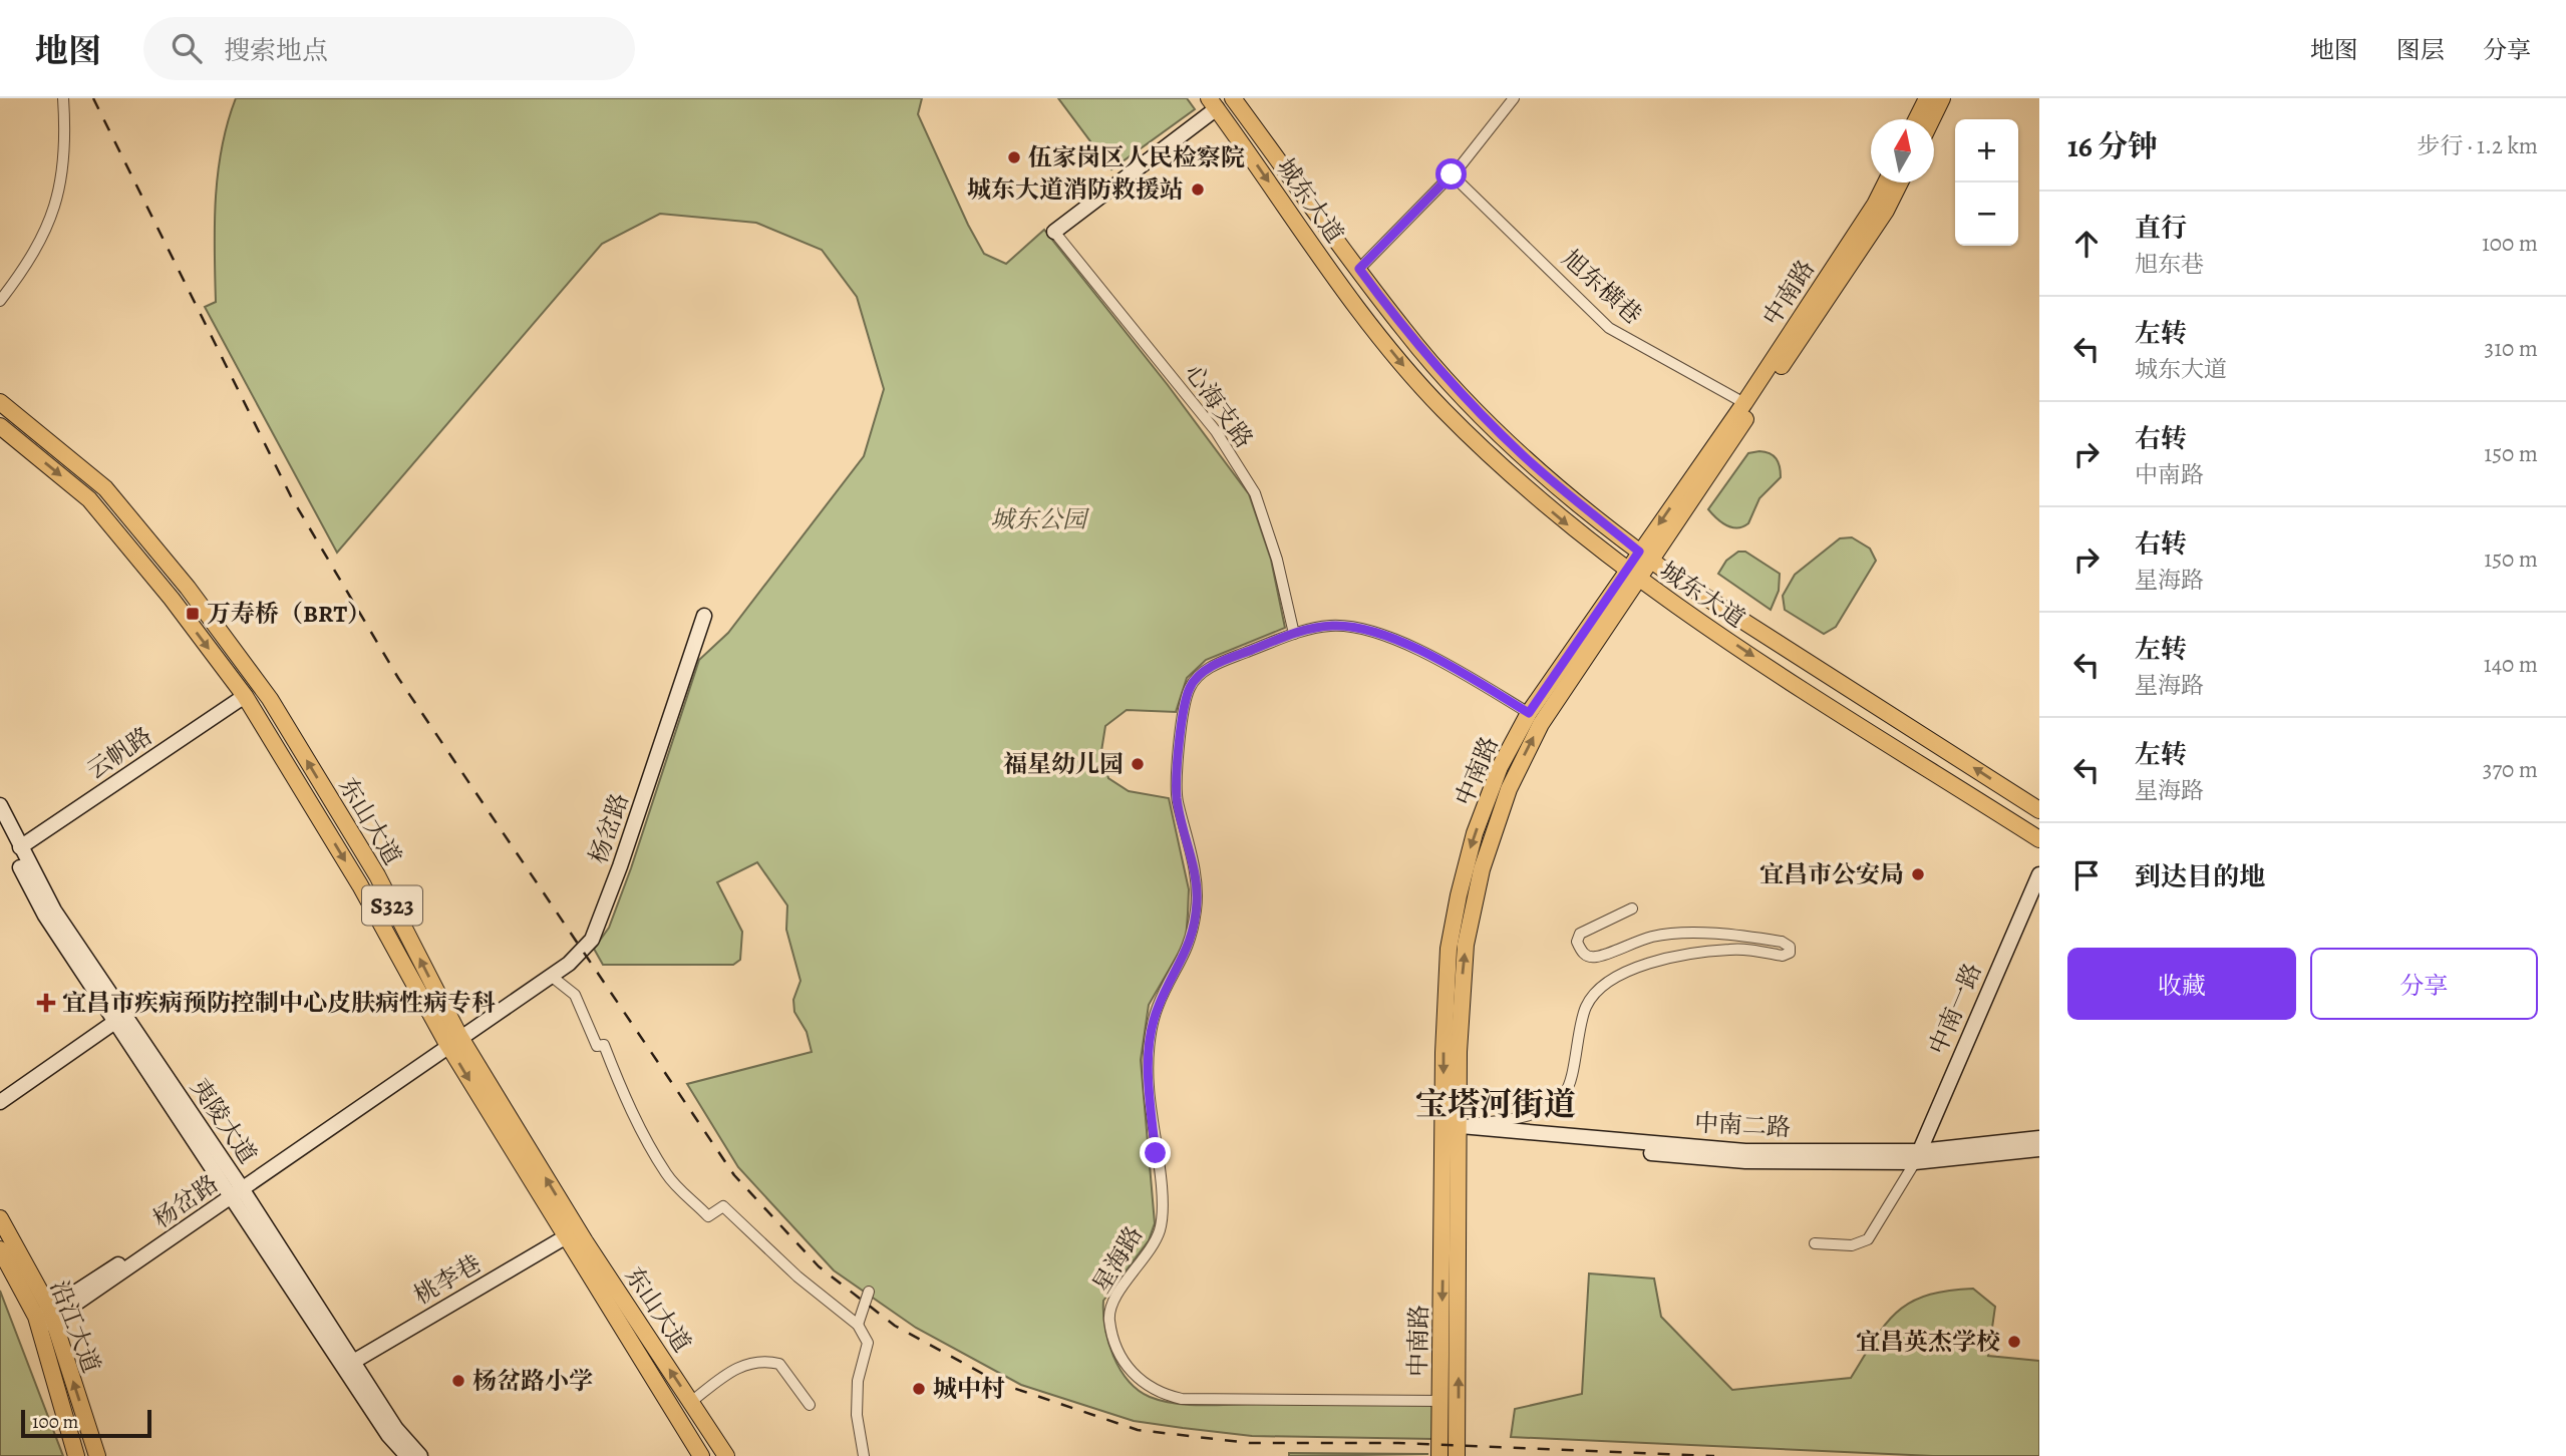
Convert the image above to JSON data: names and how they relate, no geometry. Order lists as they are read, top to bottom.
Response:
{
  "streets": {
    "main road": [
      "城东大道",
      "中南路",
      "云帆路",
      "东山大道",
      "杨岔路",
      "S323",
      "中南一路",
      "夷陵大道",
      "中南二路",
      "桃李巷",
      "沿江大道"
    ],
    "street": ["旭东横巷", "心海支路", "星海路"]
  },
  "crossings": [
    ["城东大道", "中南路"],
    ["旭东横巷", "中南路"],
    ["中南路", "中南二路"],
    ["中南路", "星海路"],
    ["心海支路", "星海路"],
    ["云帆路", "东山大道"],
    ["云帆路", "夷陵大道"],
    ["东山大道", "杨岔路"],
    ["东山大道", "桃李巷"],
    ["杨岔路", "夷陵大道"],
    ["杨岔路", "沿江大道"],
    ["中南一路", "中南二路"],
    ["夷陵大道", "桃李巷"]
  ],
  "districts": ["宝塔河街道"],
  "parks": ["城东公园"],
  "places": {
    "other": [
      "伍家岗区人民检察院",
      "城东大道消防救援站",
      "福星幼儿园",
      "宜昌市公安局",
      "宜昌英杰学校",
      "杨岔路小学",
      "城中村"
    ],
    "transit": ["万寿桥（BRT）"],
    "health": ["宜昌市疾病预防控制中心皮肤病性病专科"]
  },
  "scale_bar": "100 m",
  "north": "top",
  "page": {
    "header": "地图",
    "search": "搜索地点",
    "nav": ["地图", "图层", "分享"],
    "heading": ["16 分钟", "步行 · 1.2 km"],
    "map_buttons": ["+", "−"],
    "list": [
      ["直行", "旭东巷", "100 m"],
      ["左转", "城东大道", "310 m"],
      ["右转", "中南路", "150 m"],
      ["右转", "星海路", "150 m"],
      ["左转", "星海路", "140 m"],
      ["左转", "星海路", "370 m"],
      "到达目的地"
    ],
    "buttons": ["收藏", "分享"],
    "scale": "100 m"
  }
}
